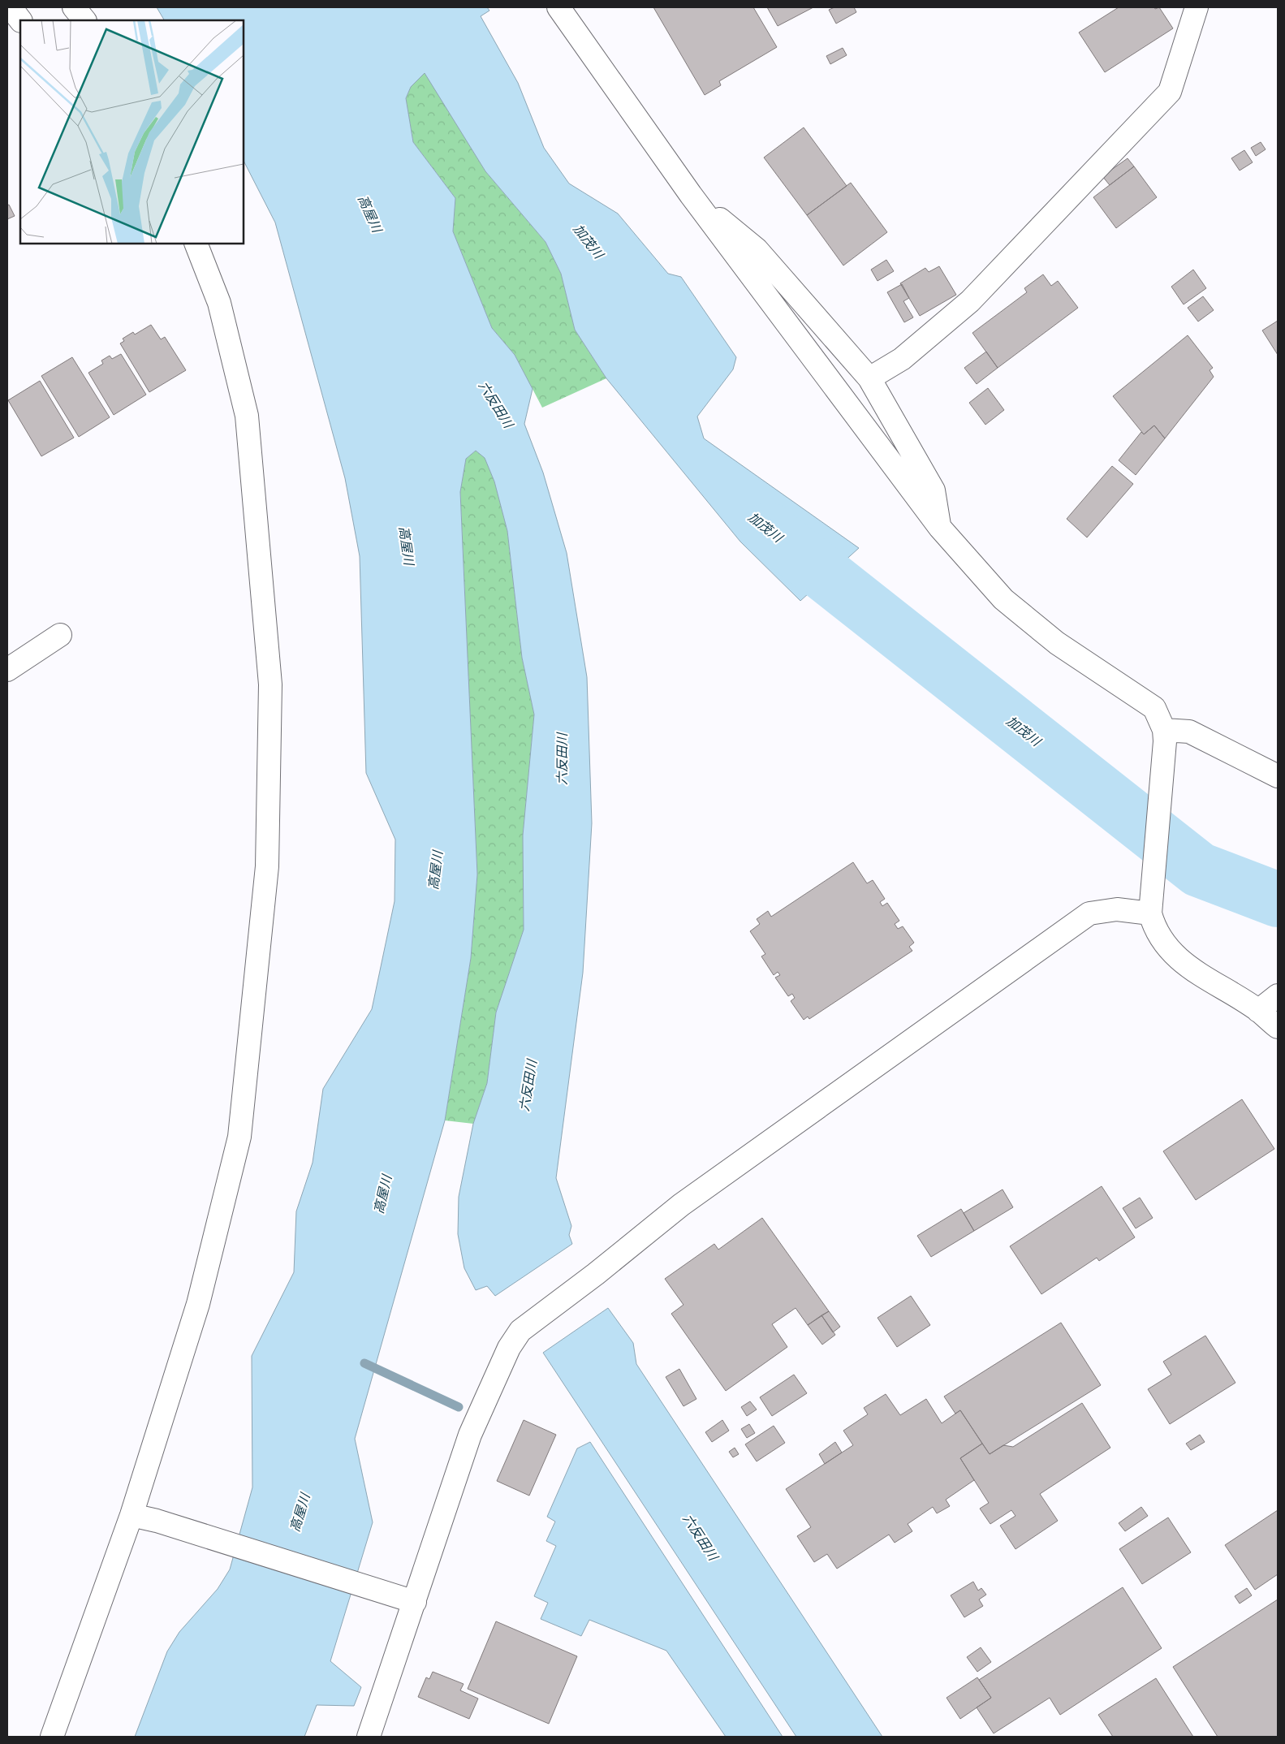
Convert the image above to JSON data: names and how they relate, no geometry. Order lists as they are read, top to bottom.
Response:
{
  "water": ["高屋川", "加茂川", "六反田川"]
}
